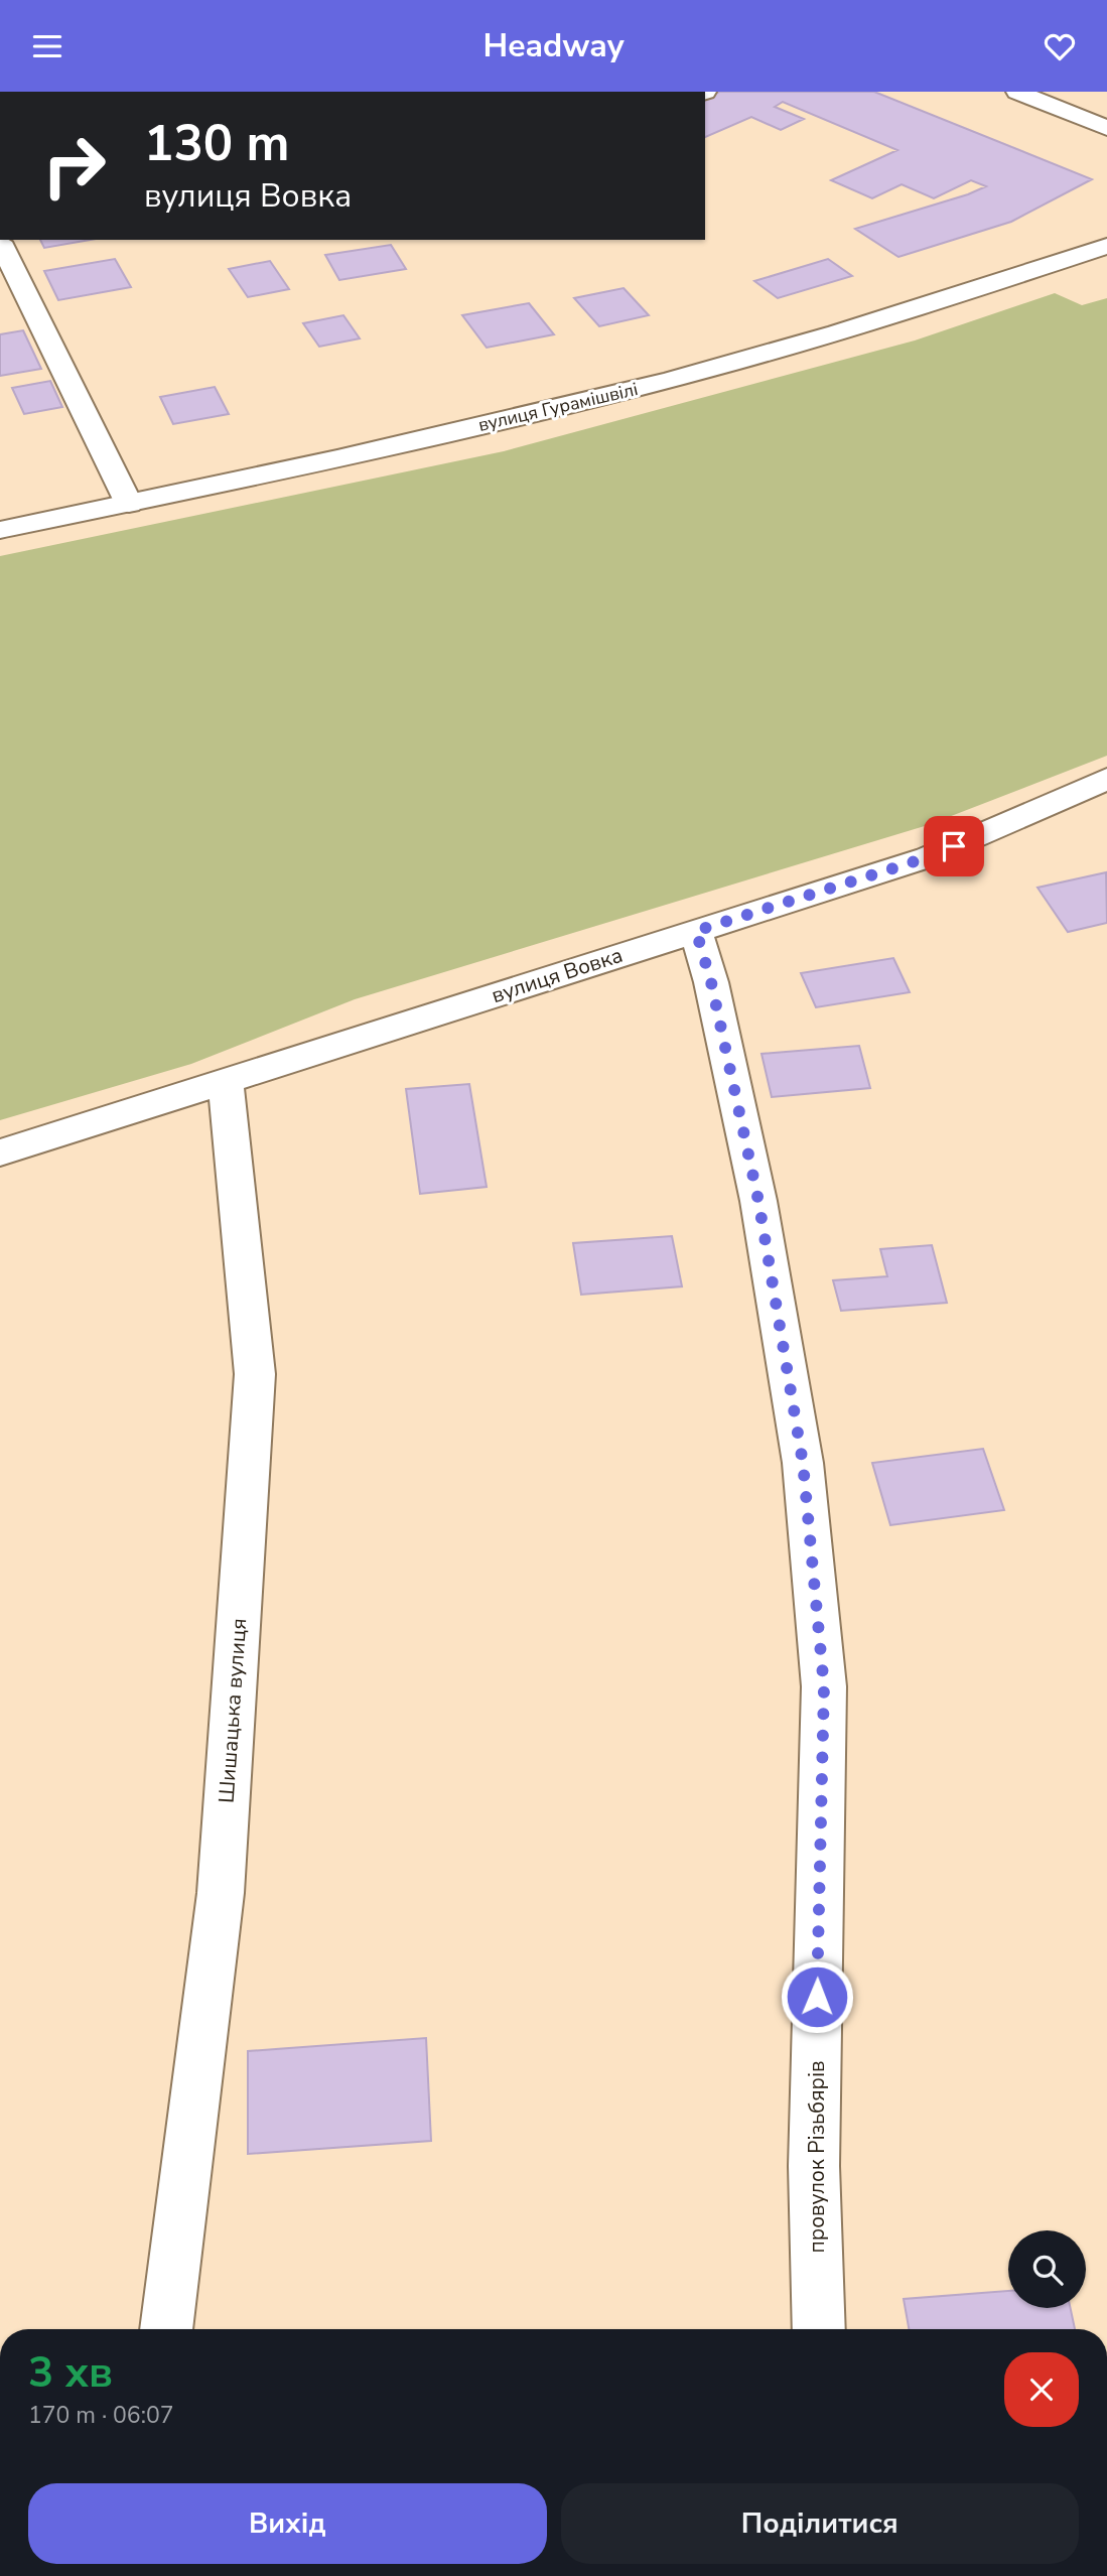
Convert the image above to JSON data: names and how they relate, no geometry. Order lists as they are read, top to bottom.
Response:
{
  "streets": {
    "street": [
      "вулиця Гурамішвілі",
      "вулиця Вовка",
      "Шишацька вулиця",
      "провулок Різьбярів"
    ]
  },
  "crossings": [
    ["вулиця Вовка", "Шишацька вулиця"],
    ["вулиця Вовка", "провулок Різьбярів"]
  ],
  "page": {
    "header": "Headway",
    "turn": ["130 m", "вулиця Вовка"],
    "heading": ["3 хв", "170 m · 06:07"],
    "buttons": ["Вихід", "Поділитися"]
  }
}
